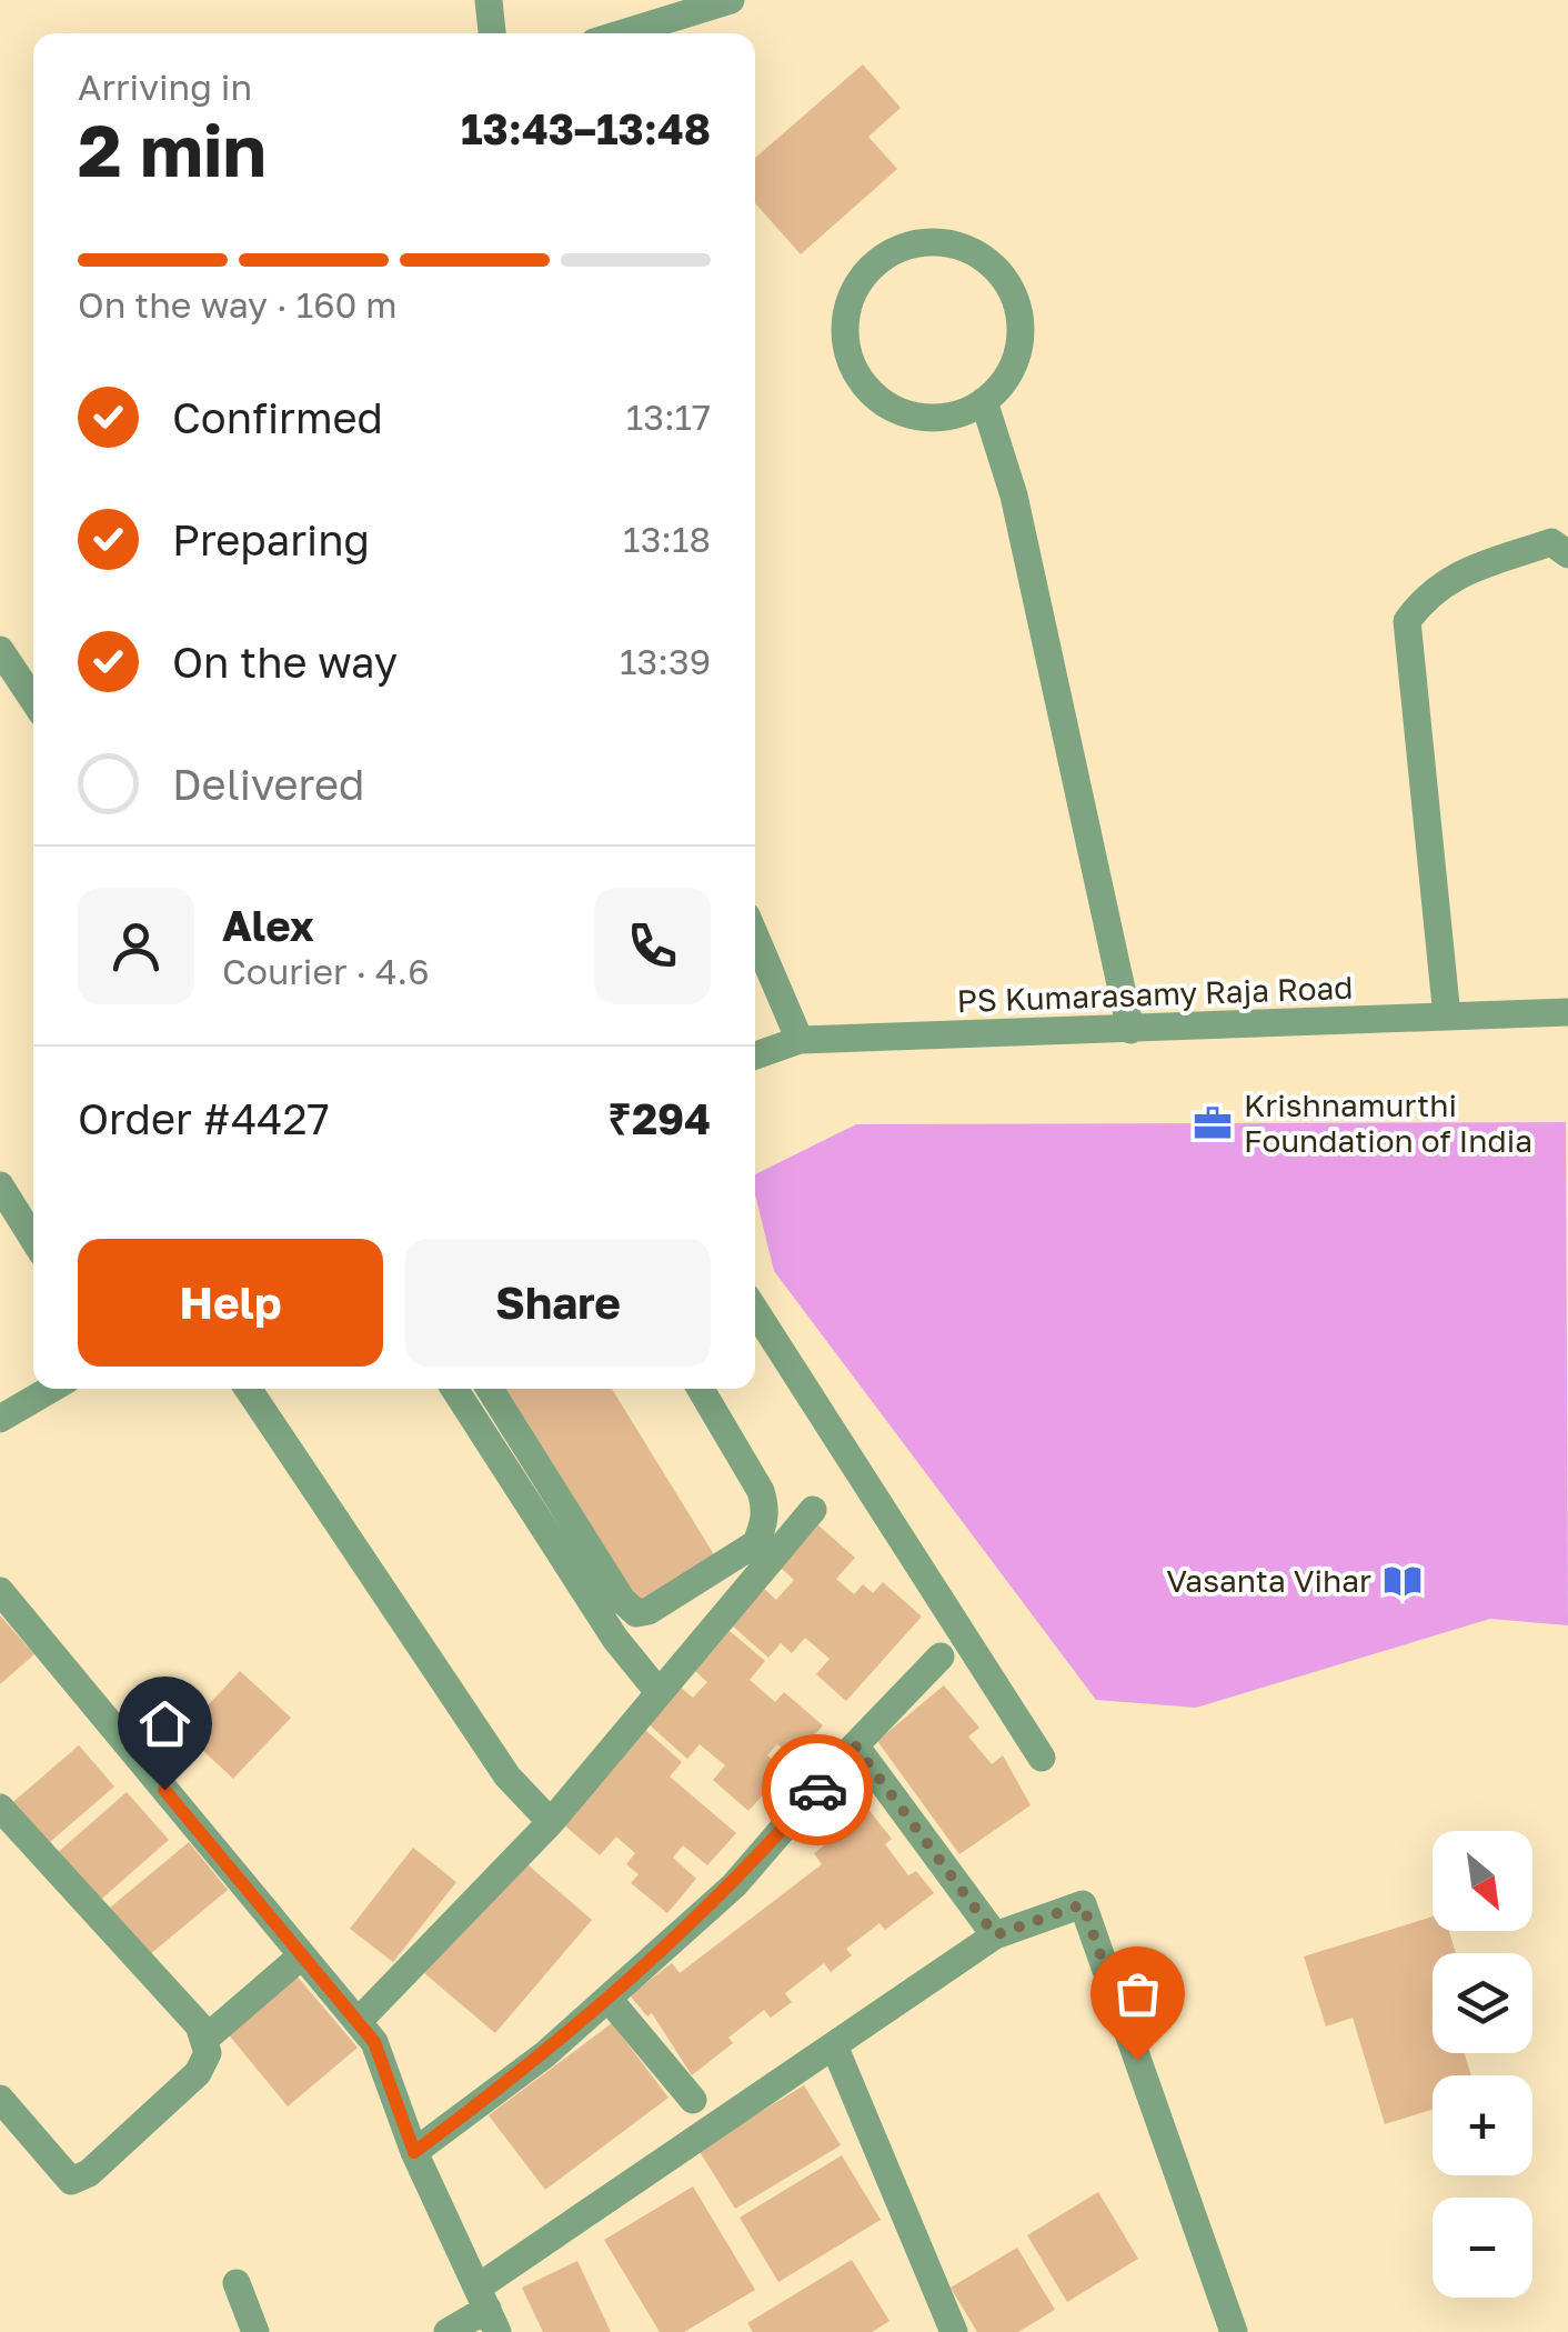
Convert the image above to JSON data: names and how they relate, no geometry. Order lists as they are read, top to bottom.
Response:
{
  "streets": {
    "street": ["PS Kumarasamy Raja Road"]
  },
  "places": {
    "office": ["Krishnamurthi Foundation of India"],
    "library": ["Vasanta Vihar"]
  },
  "north": "bottom right",
  "page": {
    "heading": ["2 min", "Arriving in", "13:43–13:48"],
    "panel": [
      "Alex",
      "Courier · 4.6",
      "Order #4427",
      "₹294"
    ],
    "bar": "On the way · 160 m",
    "list": [
      ["Confirmed", "13:17"],
      ["Preparing", "13:18"],
      ["On the way", "13:39"],
      "Delivered"
    ],
    "buttons": ["Help", "Share"],
    "map_buttons": ["+", "−"]
  }
}
